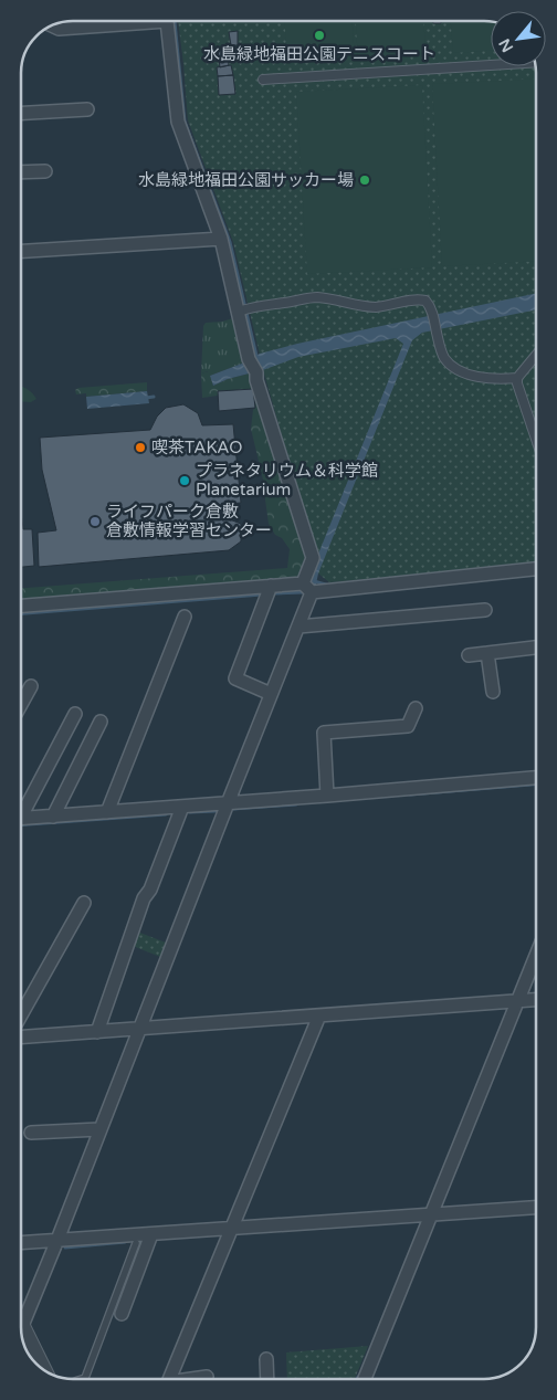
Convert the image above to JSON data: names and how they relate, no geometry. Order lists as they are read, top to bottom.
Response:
{
  "places": [
    "水島緑地福田公園テニスコート",
    "水島緑地福田公園サッカー場",
    "喫茶TAKAO",
    "プラネタリウム＆科学館 Planetarium",
    "ライフパーク倉敷 倉敷情報学習センター"
  ],
  "north": "bottom left"
}
